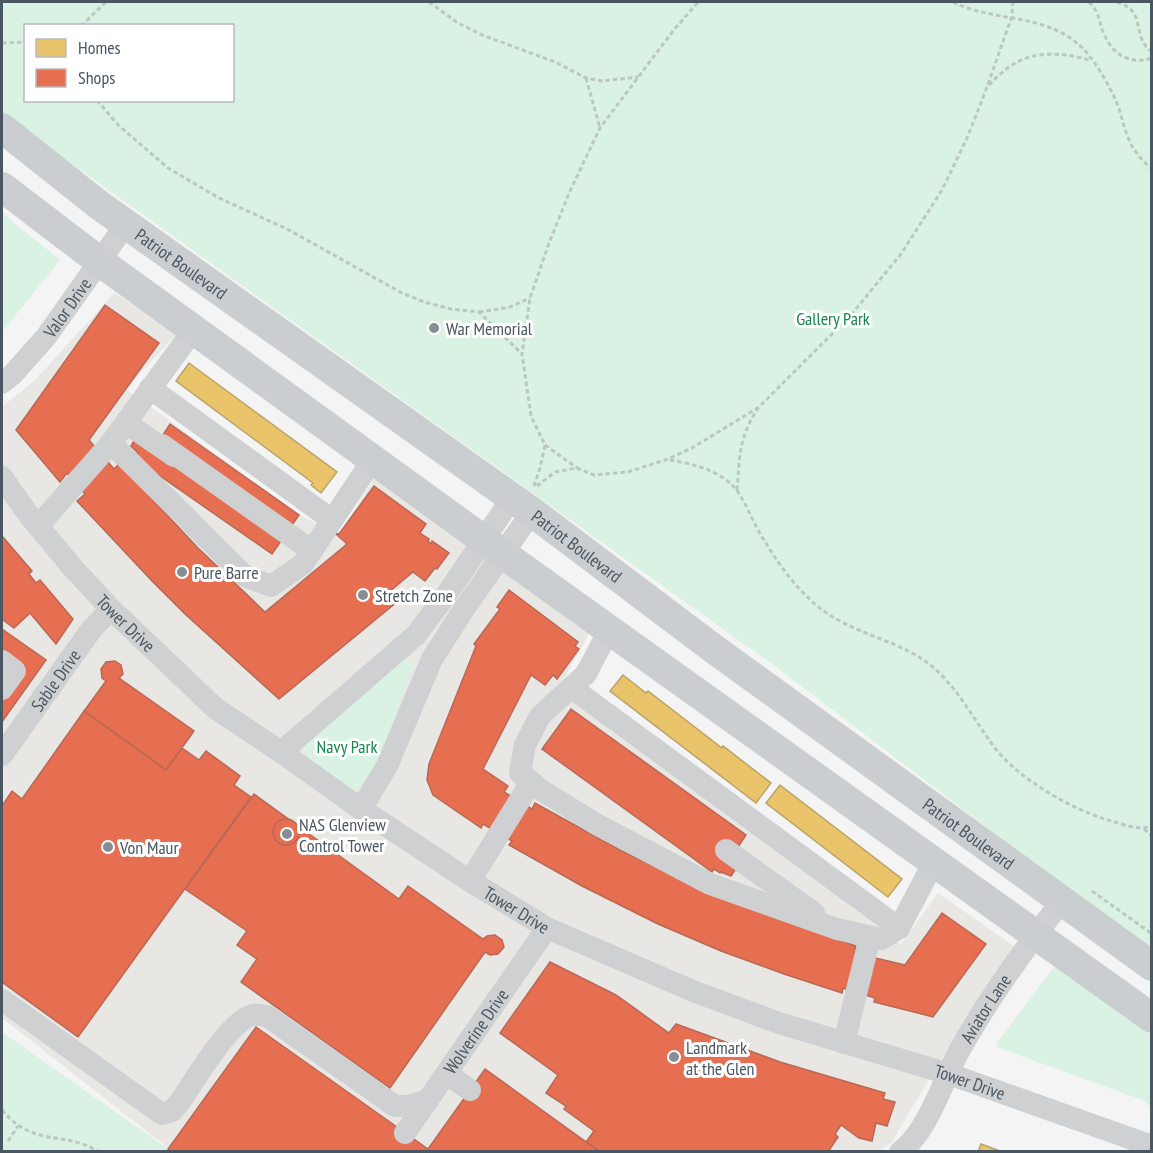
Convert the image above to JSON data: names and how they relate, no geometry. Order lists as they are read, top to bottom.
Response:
{
  "streets": {
    "main road": ["Patriot Boulevard"],
    "street": [
      "Valor Drive",
      "Tower Drive",
      "Sable Drive",
      "Aviator Lane",
      "Wolverine Drive"
    ]
  },
  "crossings": [
    ["Patriot Boulevard", "Valor Drive"],
    ["Patriot Boulevard", "Aviator Lane"],
    ["Tower Drive", "Sable Drive"],
    ["Tower Drive", "Aviator Lane"],
    ["Tower Drive", "Wolverine Drive"]
  ],
  "parks": ["Gallery Park", "Navy Park"],
  "places": [
    "War Memorial",
    "Pure Barre",
    "Stretch Zone",
    "NAS Glenview Control Tower",
    "Von Maur",
    "Landmark at the Glen"
  ],
  "legend": ["Homes", "Shops"]
}
